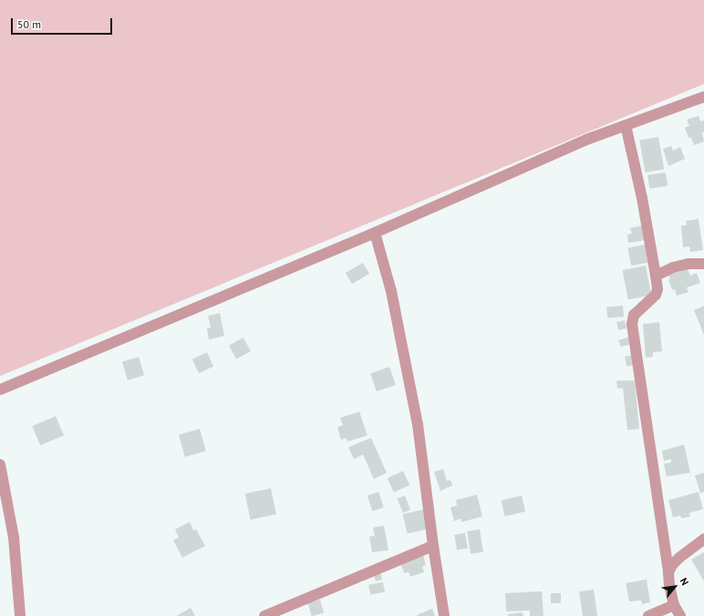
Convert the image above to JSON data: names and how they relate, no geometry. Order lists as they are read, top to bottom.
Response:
{
  "scale_bar": "50 m",
  "north": "top right"
}
